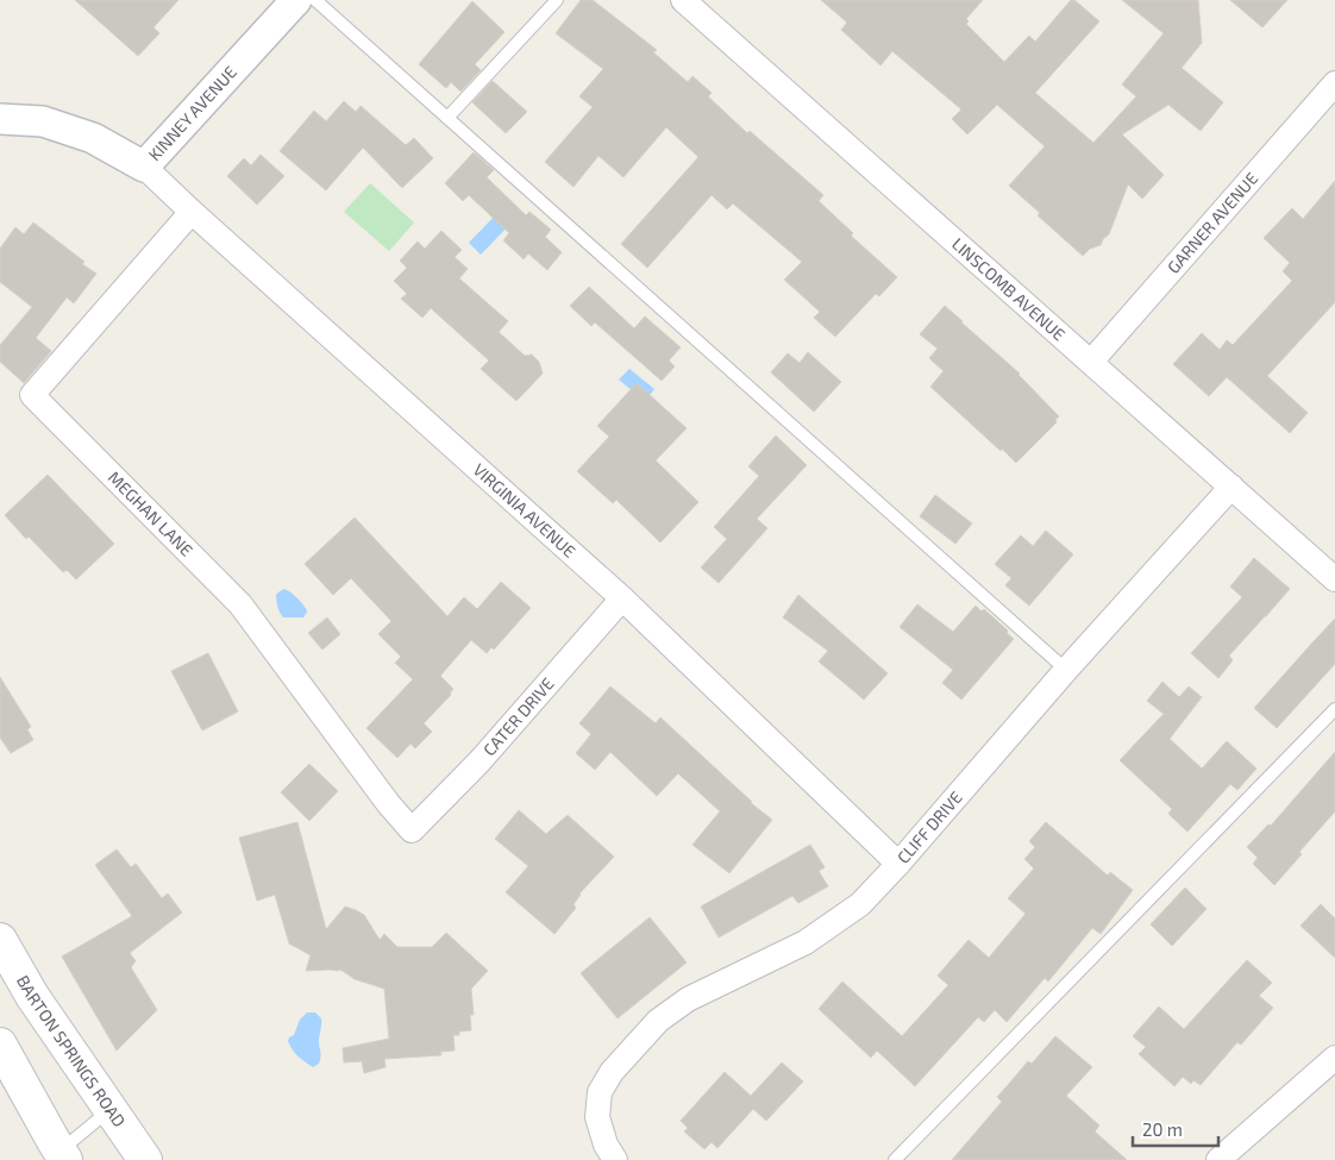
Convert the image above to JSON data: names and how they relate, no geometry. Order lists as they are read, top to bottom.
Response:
{
  "streets": {
    "main road": ["BARTON SPRINGS ROAD"],
    "street": [
      "KINNEY AVENUE",
      "GARNER AVENUE",
      "LINSCOMB AVENUE",
      "VIRGINIA AVENUE",
      "MEGHAN LANE",
      "CATER DRIVE",
      "CLIFF DRIVE"
    ]
  },
  "crossings": [
    ["KINNEY AVENUE", "VIRGINIA AVENUE"],
    ["GARNER AVENUE", "LINSCOMB AVENUE"],
    ["LINSCOMB AVENUE", "CLIFF DRIVE"],
    ["VIRGINIA AVENUE", "MEGHAN LANE"],
    ["VIRGINIA AVENUE", "CATER DRIVE"],
    ["VIRGINIA AVENUE", "CLIFF DRIVE"],
    ["MEGHAN LANE", "CATER DRIVE"]
  ],
  "scale_bar": "20 m"
}
